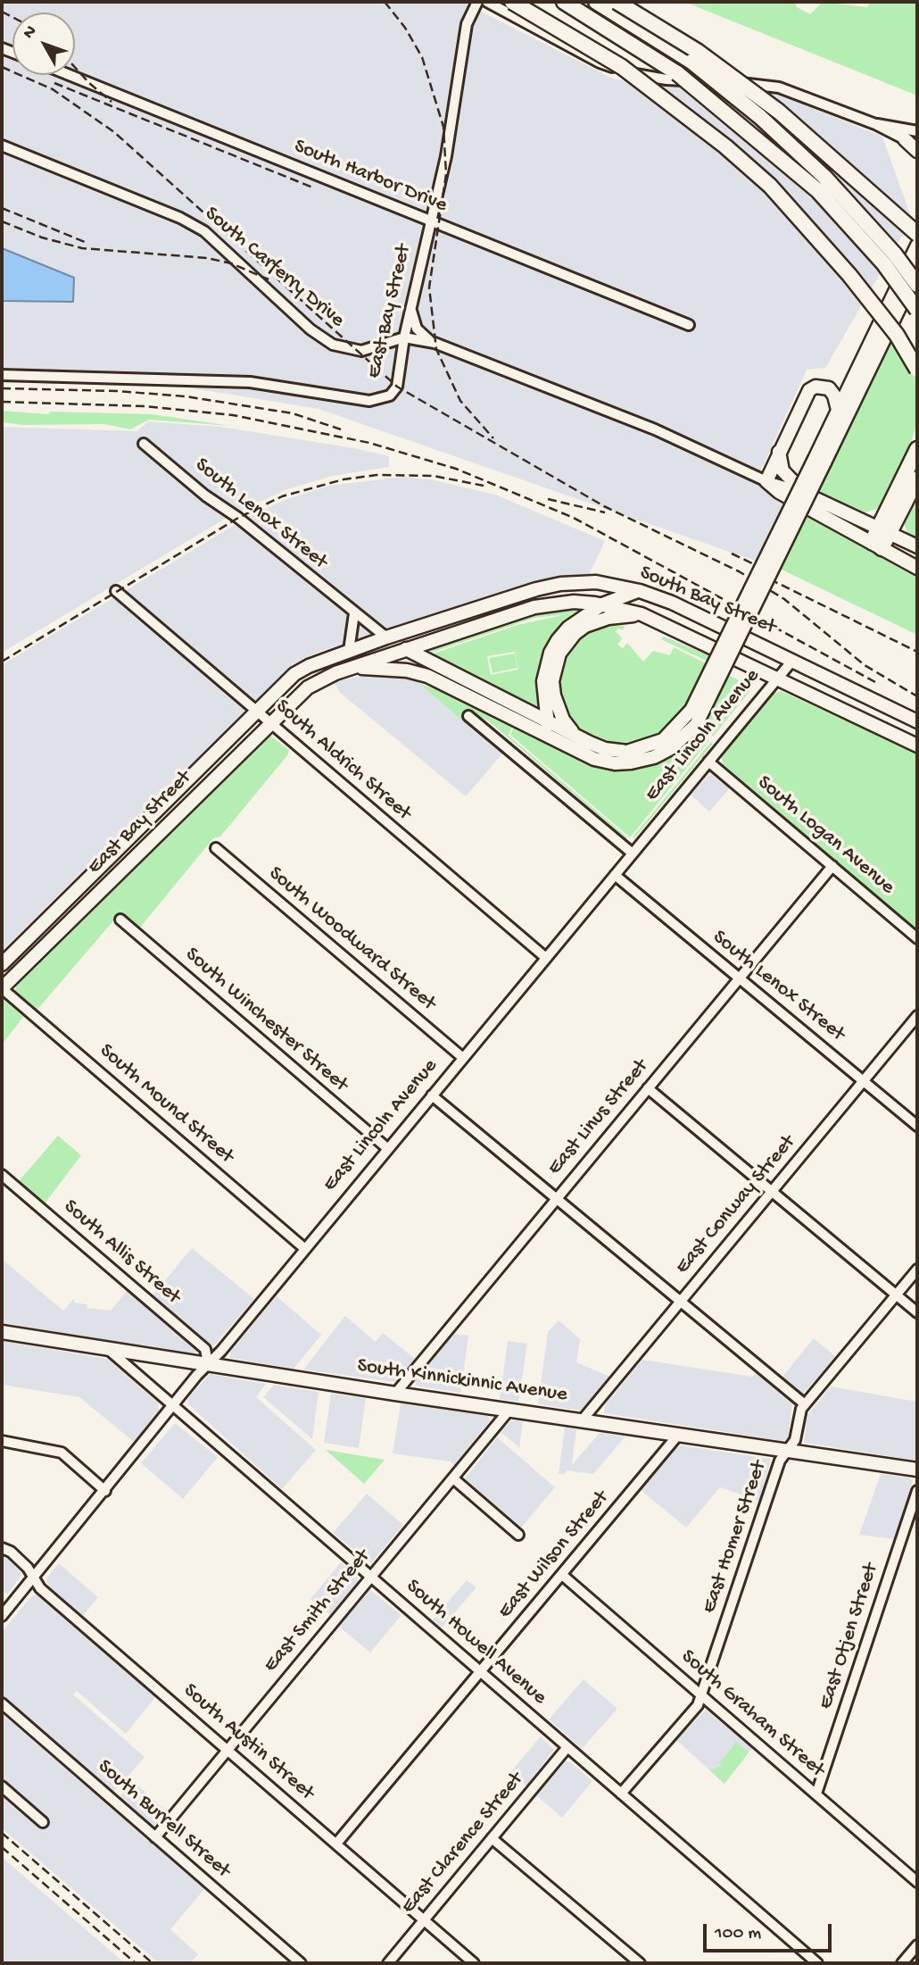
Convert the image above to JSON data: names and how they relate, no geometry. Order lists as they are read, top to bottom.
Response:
{
  "streets": {
    "main road": [
      "South Carferry Drive",
      "East Bay Street",
      "South Bay Street",
      "East Lincoln Avenue",
      "South Kinnickinnic Avenue"
    ],
    "street": [
      "South Harbor Drive",
      "South Lenox Street",
      "South Aldrich Street",
      "South Logan Avenue",
      "South Woodward Street",
      "South Winchester Street",
      "South Mound Street",
      "East Linus Street",
      "East Conway Street",
      "South Allis Street",
      "East Homer Street",
      "East Wilson Street",
      "East Smith Street",
      "East Otjen Street",
      "South Howell Avenue",
      "South Graham Street",
      "South Austin Street",
      "South Burrell Street",
      "East Clarence Street"
    ]
  },
  "crossings": [
    ["South Harbor Drive", "East Bay Street"],
    ["South Carferry Drive", "East Bay Street"],
    ["East Bay Street", "South Bay Street"],
    ["East Bay Street", "South Aldrich Street"],
    ["East Bay Street", "South Mound Street"],
    ["South Lenox Street", "South Bay Street"],
    ["South Lenox Street", "East Lincoln Avenue"],
    ["South Lenox Street", "East Linus Street"],
    ["South Lenox Street", "East Conway Street"],
    ["South Bay Street", "East Lincoln Avenue"],
    ["East Lincoln Avenue", "South Aldrich Street"],
    ["East Lincoln Avenue", "South Logan Avenue"],
    ["East Lincoln Avenue", "South Woodward Street"],
    ["East Lincoln Avenue", "South Winchester Street"],
    ["East Lincoln Avenue", "South Mound Street"],
    ["East Lincoln Avenue", "South Allis Street"],
    ["East Lincoln Avenue", "South Kinnickinnic Avenue"],
    ["East Lincoln Avenue", "South Howell Avenue"],
    ["East Lincoln Avenue", "South Austin Street"],
    ["South Logan Avenue", "East Linus Street"],
    ["East Linus Street", "South Kinnickinnic Avenue"],
    ["East Conway Street", "South Kinnickinnic Avenue"],
    ["South Allis Street", "South Kinnickinnic Avenue"],
    ["South Kinnickinnic Avenue", "East Homer Street"],
    ["South Kinnickinnic Avenue", "East Wilson Street"],
    ["South Kinnickinnic Avenue", "East Smith Street"],
    ["South Kinnickinnic Avenue", "South Howell Avenue"],
    ["East Homer Street", "South Howell Avenue"],
    ["East Homer Street", "South Graham Street"],
    ["East Wilson Street", "South Howell Avenue"],
    ["East Wilson Street", "South Graham Street"],
    ["East Wilson Street", "South Austin Street"],
    ["East Smith Street", "South Howell Avenue"],
    ["East Smith Street", "South Austin Street"],
    ["East Smith Street", "South Burrell Street"],
    ["East Otjen Street", "South Graham Street"],
    ["South Howell Avenue", "East Clarence Street"],
    ["South Austin Street", "East Clarence Street"]
  ],
  "scale_bar": "100 m",
  "north": "top left"
}
